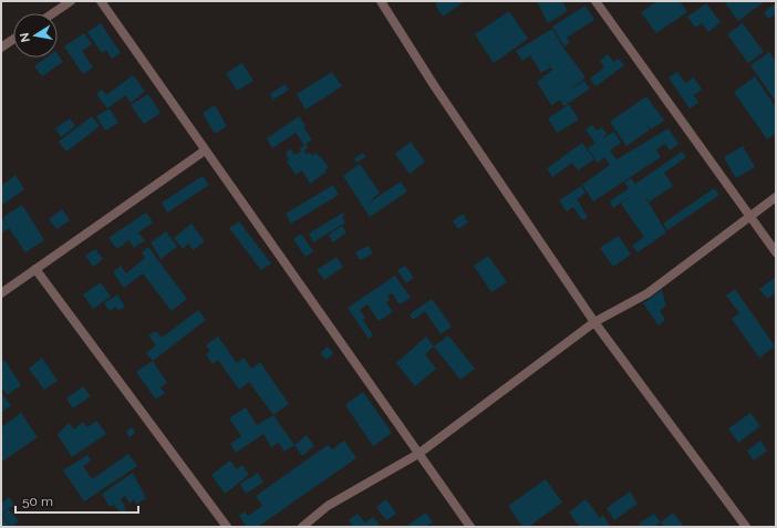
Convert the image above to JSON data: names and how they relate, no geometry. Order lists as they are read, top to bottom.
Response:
{
  "scale_bar": "50 m",
  "north": "left"
}
